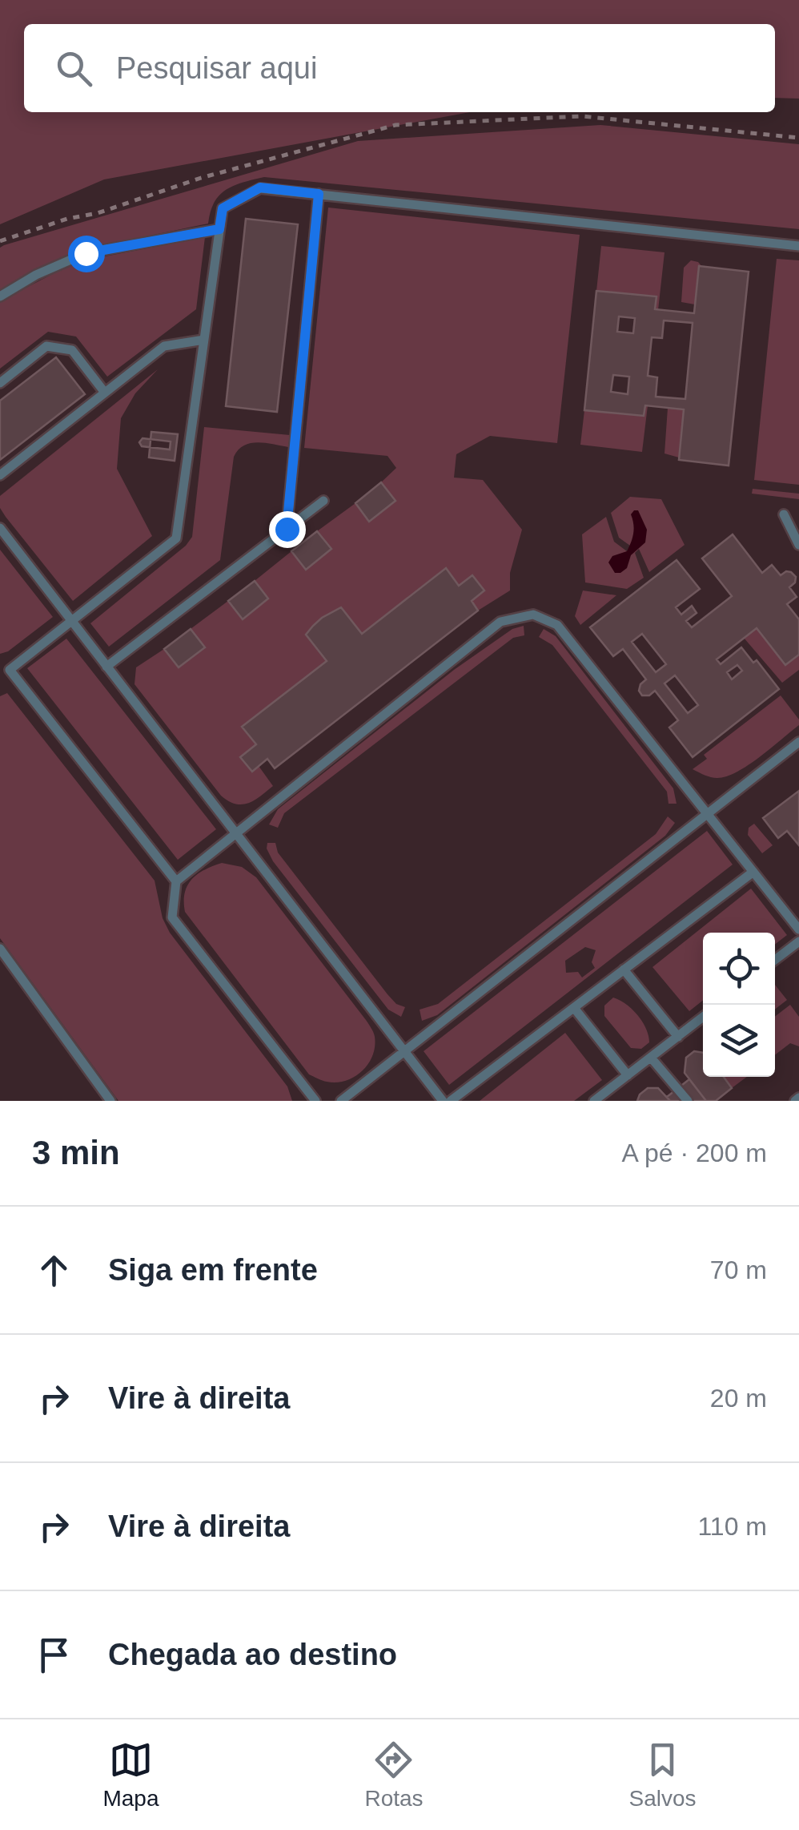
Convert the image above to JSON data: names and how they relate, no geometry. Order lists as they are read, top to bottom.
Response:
{
  "page": {
    "search": "Pesquisar aqui",
    "heading": ["3 min", "A pé · 200 m"],
    "list": [
      ["Siga em frente", "70 m"],
      ["Vire à direita", "20 m"],
      ["Vire à direita", "110 m"],
      "Chegada ao destino"
    ],
    "nav": ["Mapa", "Rotas", "Salvos"]
  }
}
